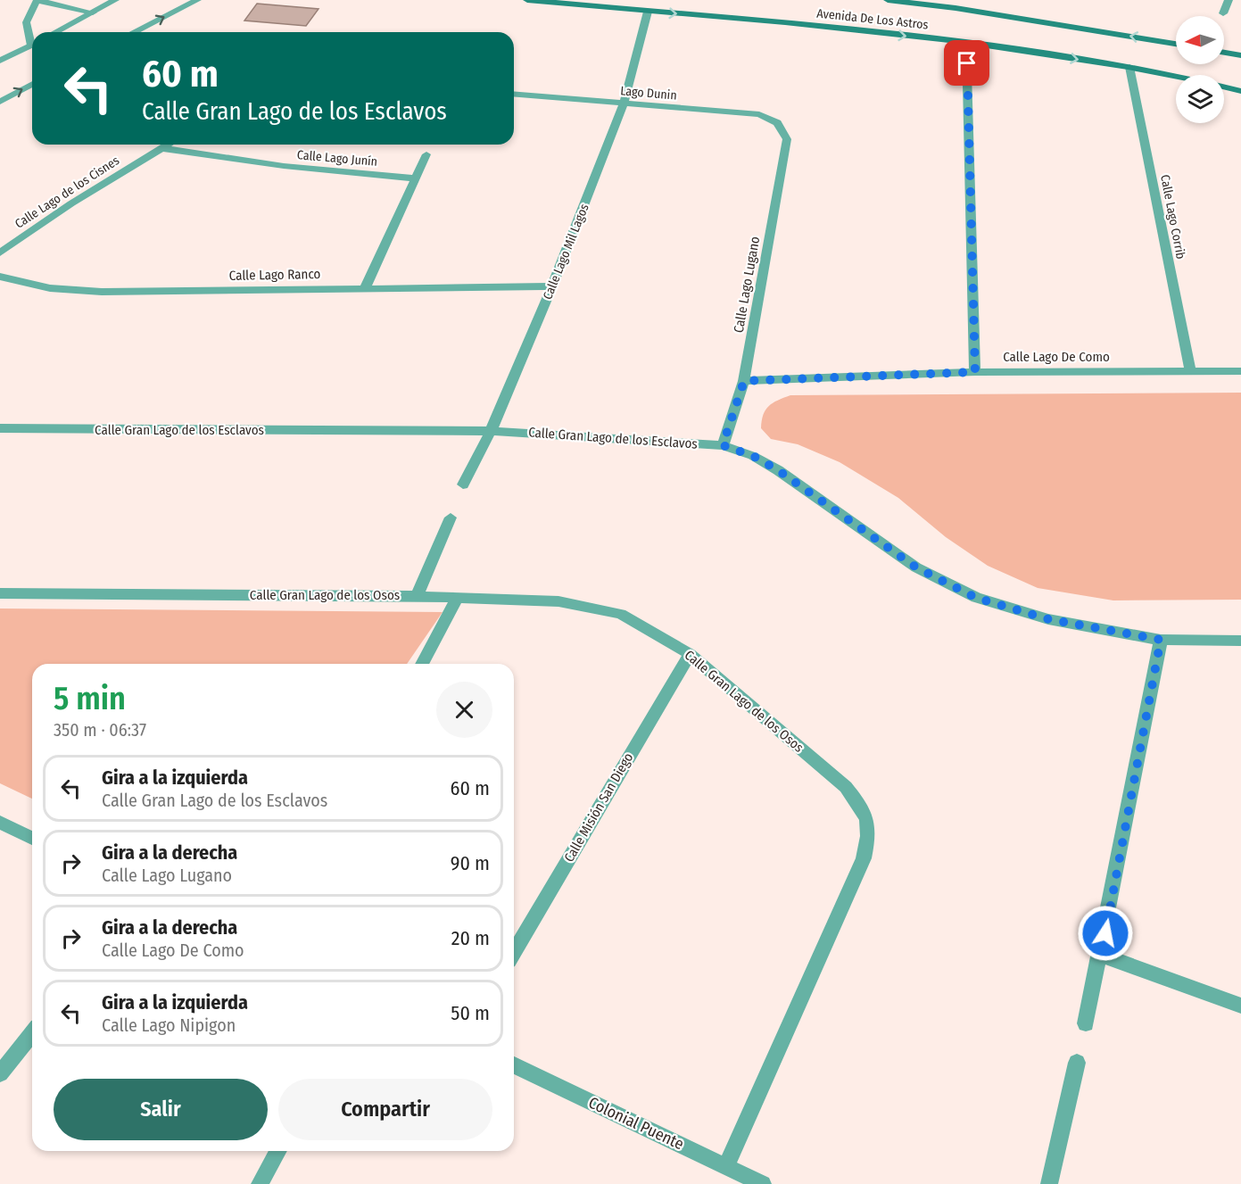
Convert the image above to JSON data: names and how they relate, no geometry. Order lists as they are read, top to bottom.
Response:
{
  "streets": {
    "main road": ["Avenida De Los Astros"],
    "street": [
      "Lago Dunin",
      "Calle Lago Junín",
      "Calle Lago de los Cisnes",
      "Calle Lago Corrib",
      "Calle Lago Mil Lagos",
      "Calle Lago Ranco",
      "Calle Lago Lugano",
      "Calle Lago De Como",
      "Calle Gran Lago de los Esclavos",
      "Calle Gran Lago de los Osos",
      "Calle Misión San Diego",
      "Colonial Puente"
    ]
  },
  "crossings": [
    ["Avenida De Los Astros", "Calle Lago Corrib"],
    ["Avenida De Los Astros", "Calle Lago Mil Lagos"],
    ["Lago Dunin", "Calle Lago Mil Lagos"],
    ["Lago Dunin", "Calle Lago Lugano"],
    ["Calle Lago Junín", "Calle Lago de los Cisnes"],
    ["Calle Lago Corrib", "Calle Lago De Como"],
    ["Calle Lago Mil Lagos", "Calle Lago Ranco"],
    ["Calle Lago Mil Lagos", "Calle Gran Lago de los Esclavos"],
    ["Calle Lago Lugano", "Calle Lago De Como"],
    ["Calle Lago Lugano", "Calle Gran Lago de los Esclavos"],
    ["Calle Gran Lago de los Osos", "Calle Misión San Diego"],
    ["Calle Gran Lago de los Osos", "Colonial Puente"]
  ],
  "north": "left",
  "page": {
    "turn": ["60 m", "Calle Gran Lago de los Esclavos"],
    "heading": ["5 min", "350 m · 06:37"],
    "list": [
      {
        "name": "Gira a la izquierda",
        "note": "Calle Gran Lago de los Esclavos",
        "value": "60 m"
      },
      {
        "name": "Gira a la derecha",
        "note": "Calle Lago Lugano",
        "value": "90 m"
      },
      {
        "name": "Gira a la derecha",
        "note": "Calle Lago De Como",
        "value": "20 m"
      },
      {
        "name": "Gira a la izquierda",
        "note": "Calle Lago Nipigon",
        "value": "50 m"
      }
    ],
    "buttons": ["Salir", "Compartir"]
  }
}
